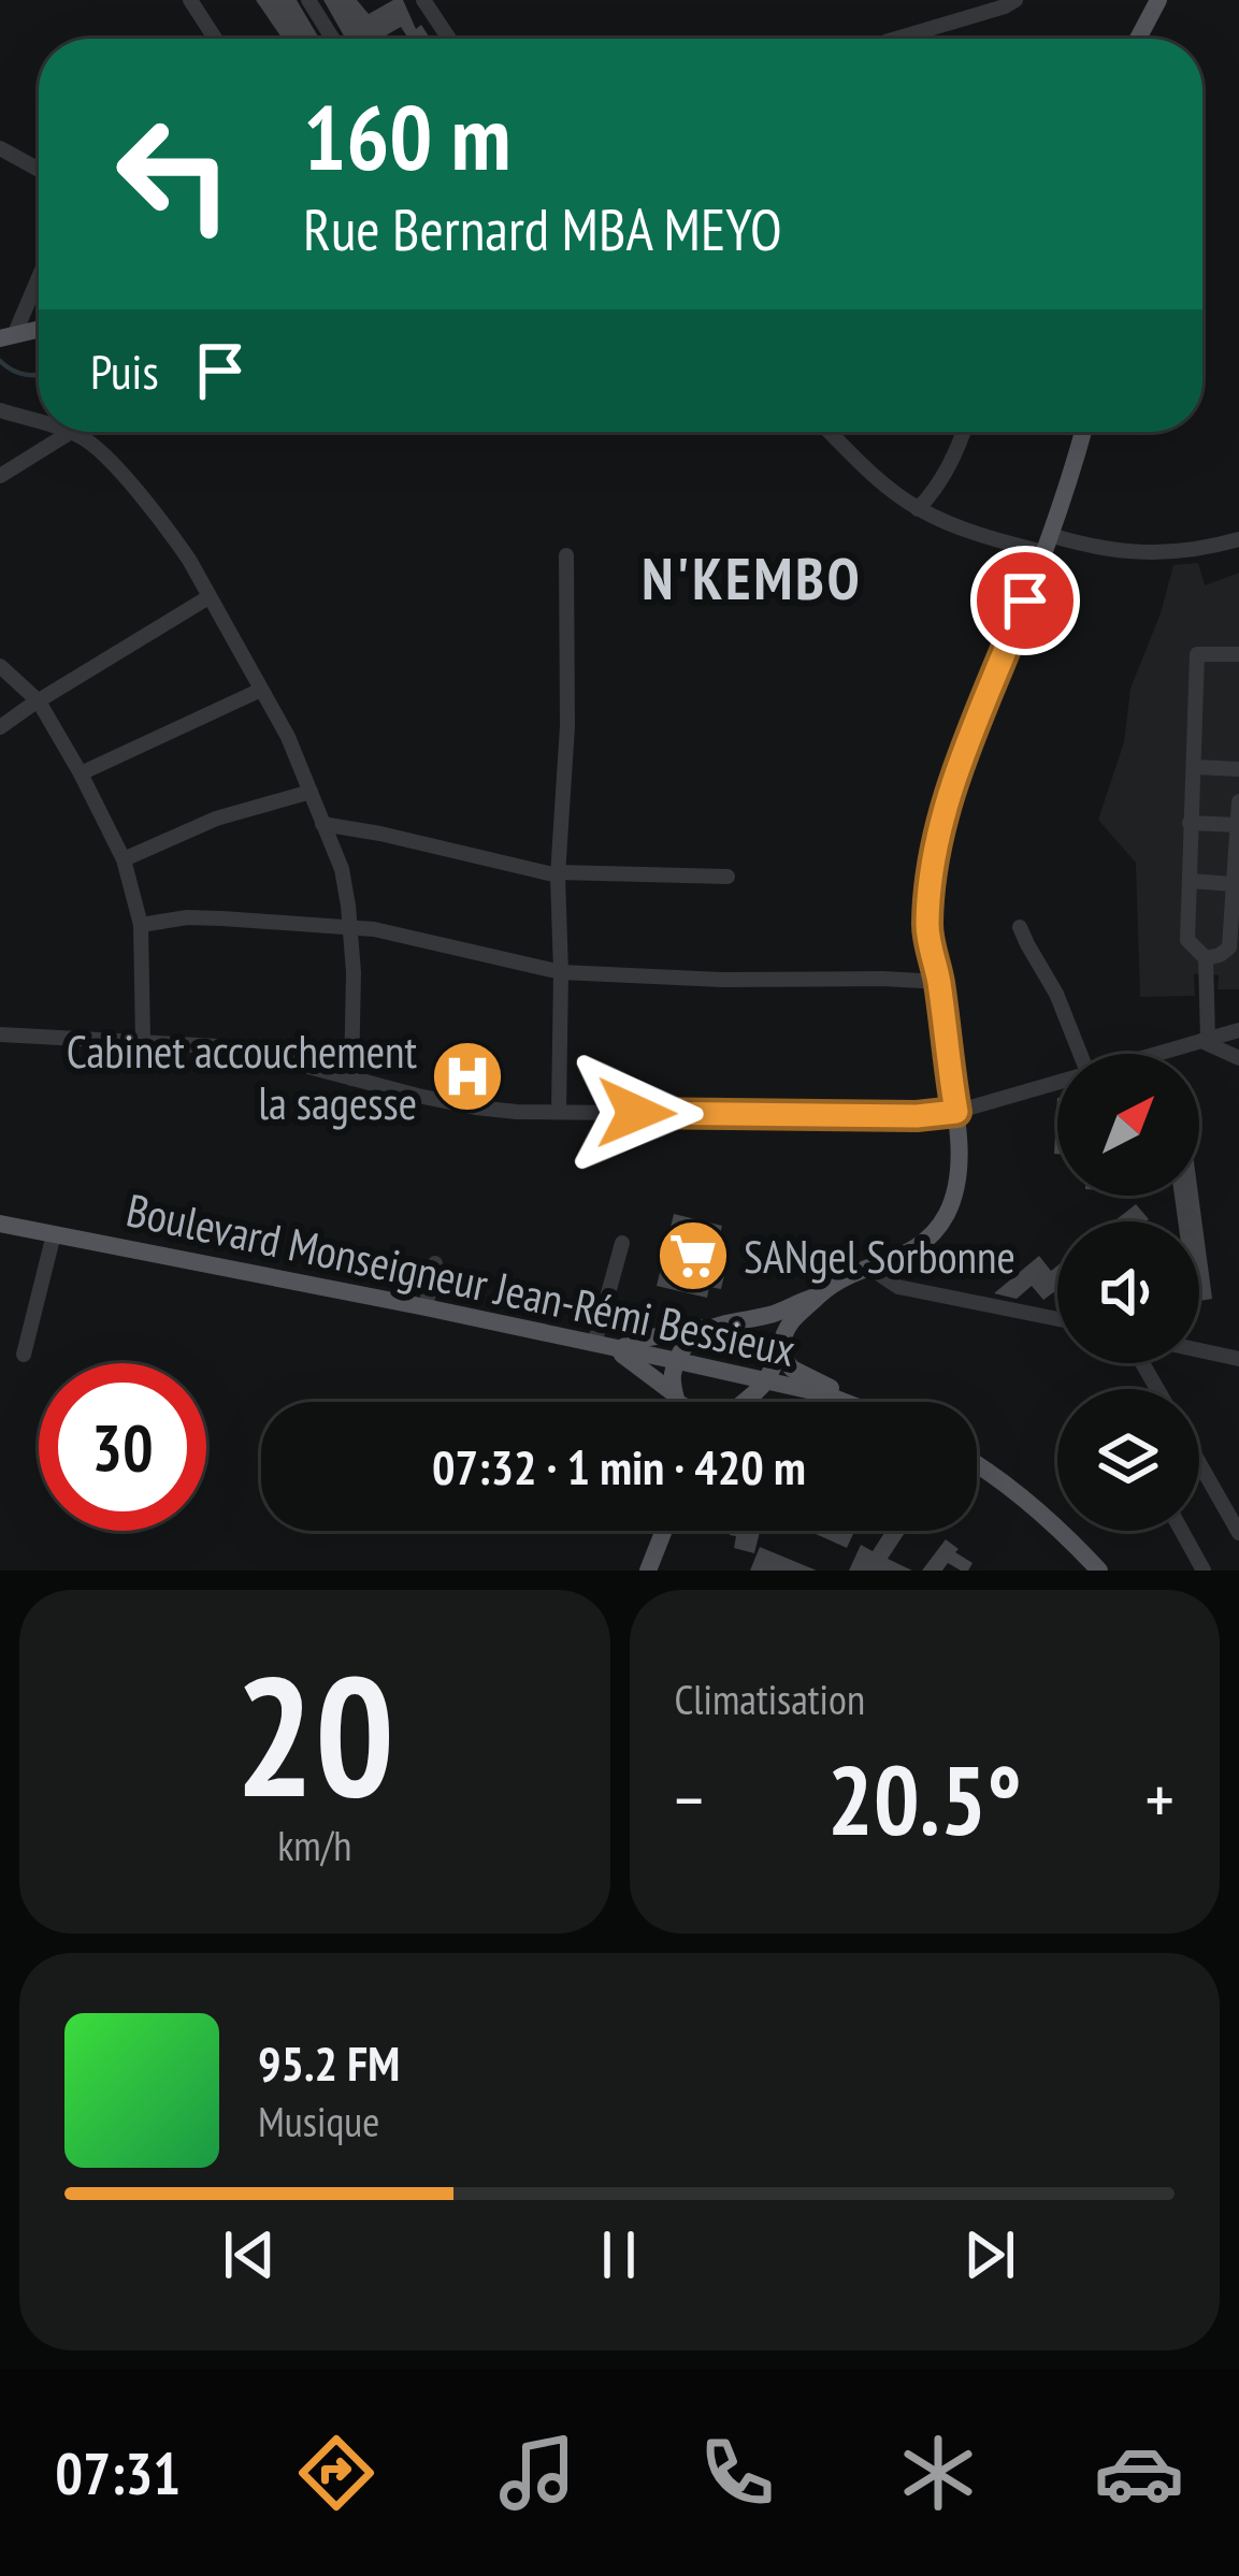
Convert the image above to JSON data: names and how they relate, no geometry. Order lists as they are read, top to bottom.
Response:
{
  "streets": {
    "main road": ["Boulevard Monseigneur Jean-Rémi Bessieux"]
  },
  "districts": ["N'KEMBO"],
  "places": {
    "hospital": ["Cabinet accouchement la sagesse"],
    "supermarket": ["SANgel Sorbonne"]
  },
  "north": "top right",
  "page": {
    "turn": ["160 m", "Rue Bernard MBA MEYO"],
    "then": "Puis",
    "limit": "30",
    "trip": "07:32 · 1 min · 420 m",
    "tile": [
      ["20", "km/h"],
      "Climatisation"
    ],
    "heat": ["−", "20.5°", "+"],
    "song": ["95.2 FM", "Musique"],
    "tabs": "07:31"
  }
}
